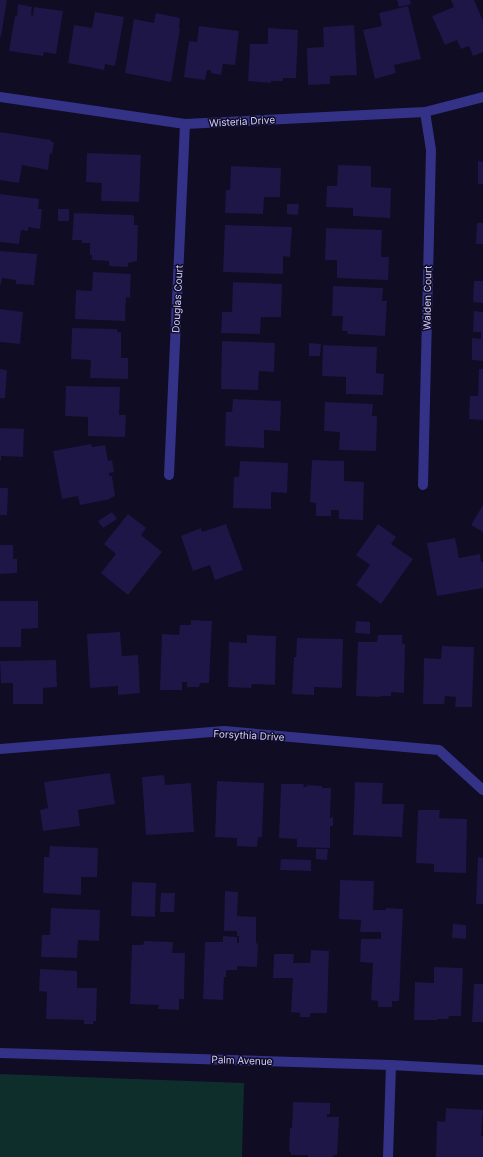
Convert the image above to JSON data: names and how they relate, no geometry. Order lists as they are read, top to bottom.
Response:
{
  "streets": {
    "street": [
      "Wisteria Drive",
      "Walden Court",
      "Douglas Court",
      "Forsythia Drive",
      "Palm Avenue"
    ]
  },
  "crossings": [
    ["Wisteria Drive", "Walden Court"],
    ["Wisteria Drive", "Douglas Court"]
  ]
}
